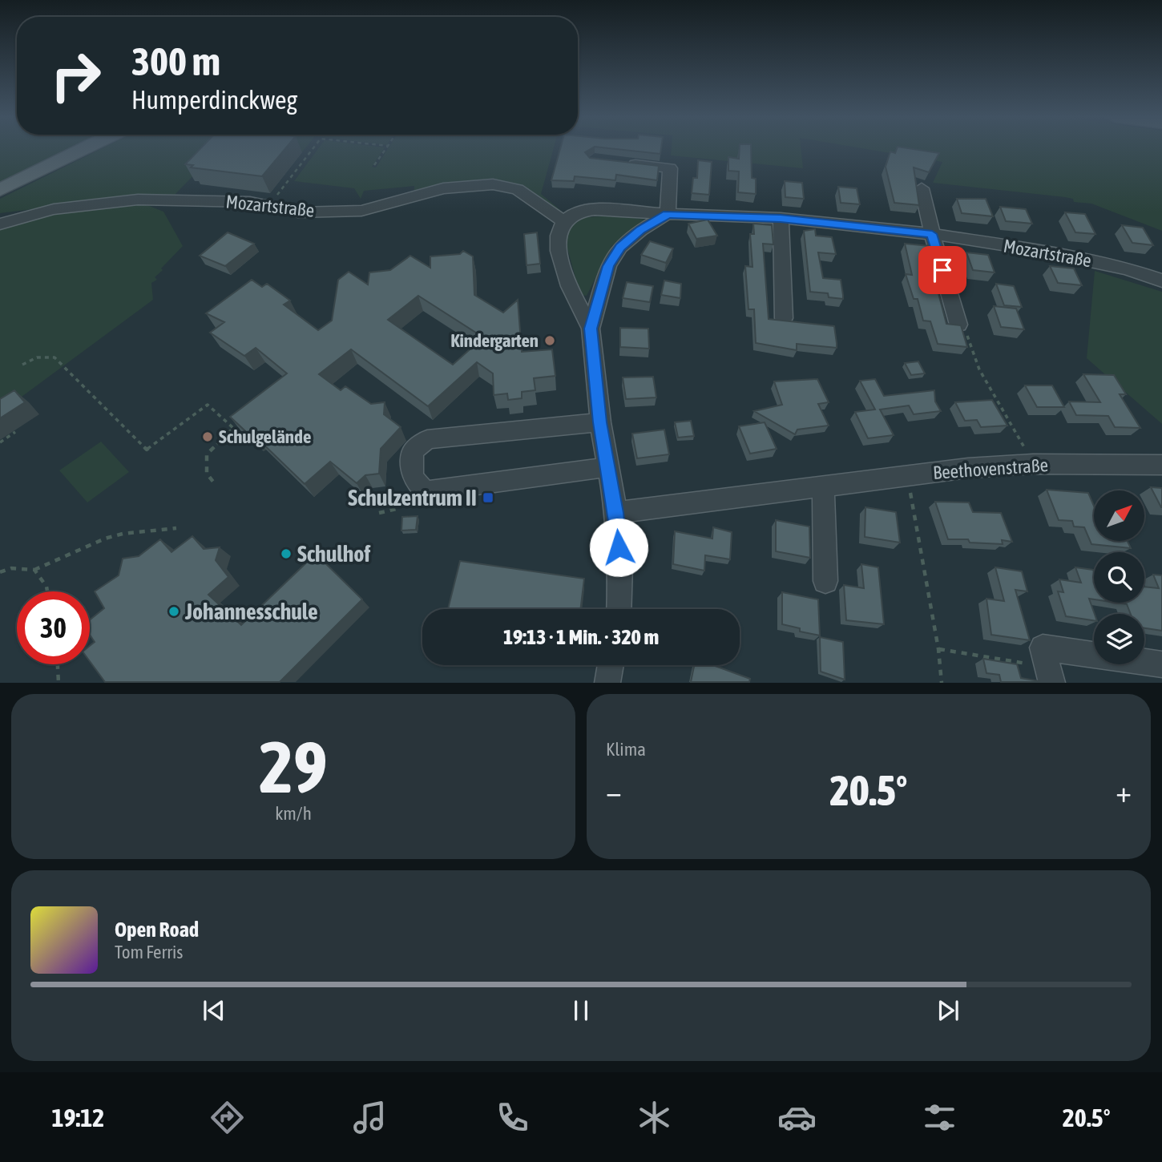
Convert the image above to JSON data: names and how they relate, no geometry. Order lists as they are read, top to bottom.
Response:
{
  "streets": {
    "street": ["Mozartstraße", "Beethovenstraße"]
  },
  "places": {
    "other": [
      "Kindergarten",
      "Schulgelände",
      "Schulhof",
      "Johannesschule"
    ],
    "transit": ["Schulzentrum II"]
  },
  "north": "top right",
  "page": {
    "turn": ["300 m", "Humperdinckweg"],
    "limit": "30",
    "trip": "19:13 · 1 Min. · 320 m",
    "tile": [
      ["29", "km/h"],
      "Klima"
    ],
    "heat": ["−", "20.5°", "+"],
    "song": ["Open Road", "Tom Ferris"],
    "tabs": ["19:12", "20.5°"]
  }
}
